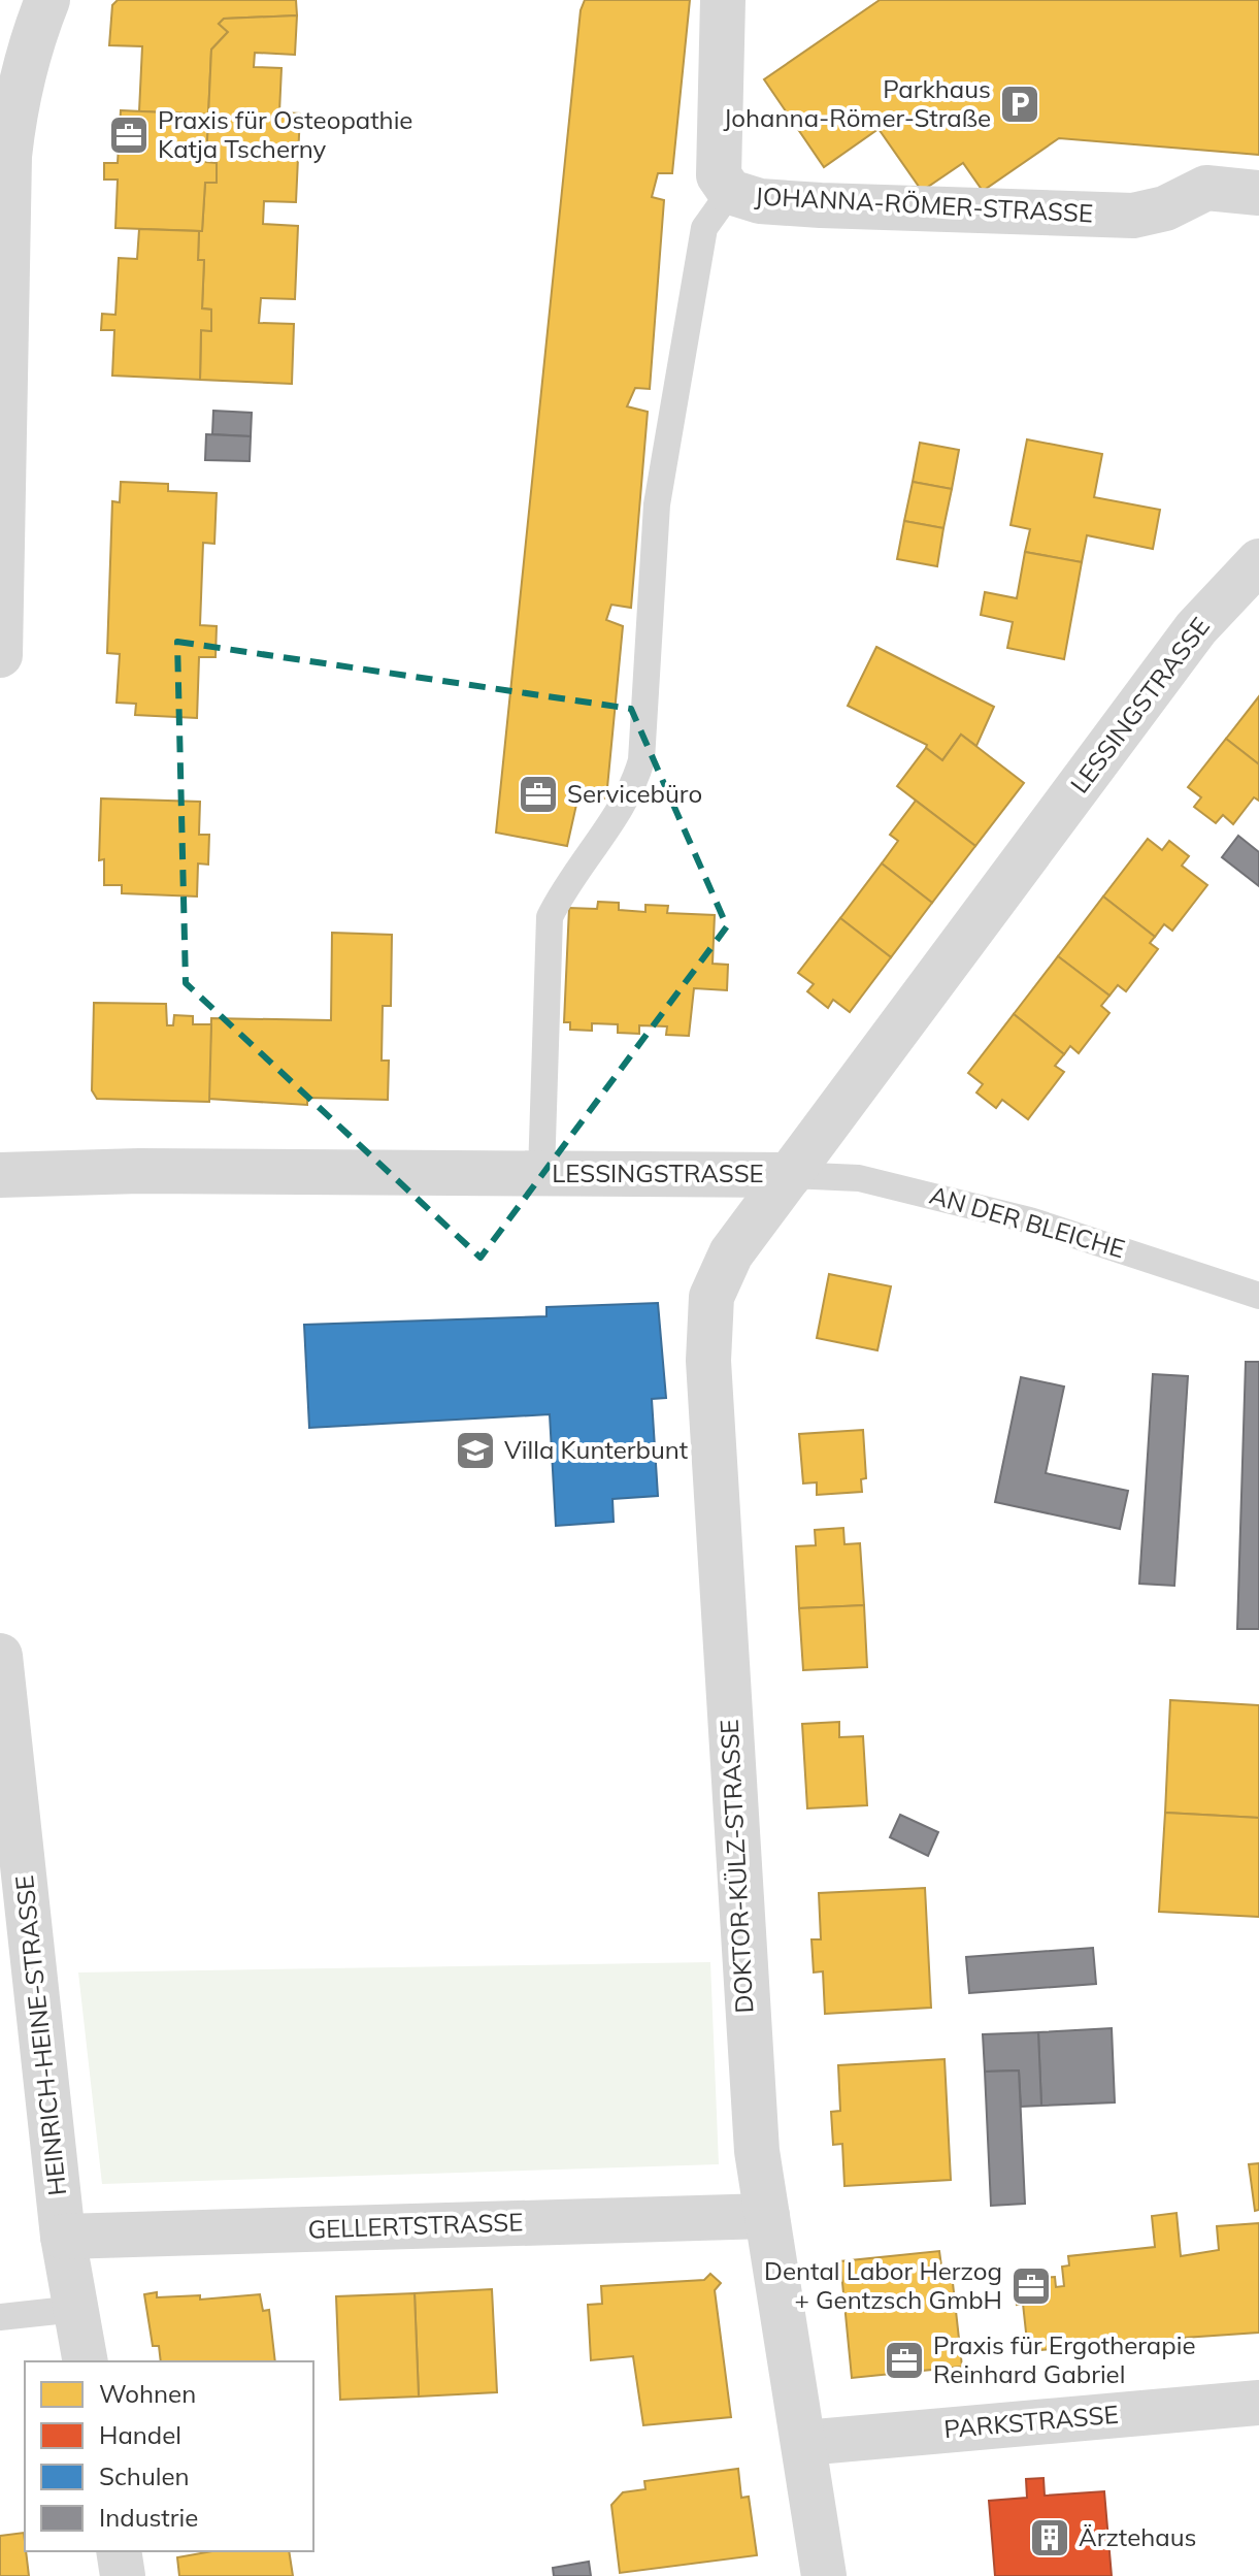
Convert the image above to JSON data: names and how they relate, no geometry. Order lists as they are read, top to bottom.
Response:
{
  "streets": {
    "street": [
      "JOHANNA-RÖMER-STRASSE",
      "LESSINGSTRASSE",
      "DOKTOR-KÜLZ-STRASSE",
      "HEINRICH-HEINE-STRASSE",
      "GELLERTSTRASSE",
      "PARKSTRASSE"
    ],
    "lane": ["AN DER BLEICHE"]
  },
  "crossings": [
    ["LESSINGSTRASSE", "AN DER BLEICHE"],
    ["LESSINGSTRASSE", "DOKTOR-KÜLZ-STRASSE"],
    ["AN DER BLEICHE", "DOKTOR-KÜLZ-STRASSE"],
    ["DOKTOR-KÜLZ-STRASSE", "GELLERTSTRASSE"],
    ["DOKTOR-KÜLZ-STRASSE", "PARKSTRASSE"],
    ["HEINRICH-HEINE-STRASSE", "GELLERTSTRASSE"]
  ],
  "places": {
    "parking": ["Parkhaus Johanna-Römer-Straße"],
    "office": [
      "Praxis für Osteopathie Katja Tscherny",
      "Servicebüro",
      "Dental Labor Herzog + Gentzsch GmbH",
      "Praxis für Ergotherapie Reinhard Gabriel"
    ],
    "school or university": ["Villa Kunterbunt"],
    "building": ["Ärztehaus"]
  },
  "legend": [
    "Wohnen",
    "Handel",
    "Schulen",
    "Industrie"
  ]
}
